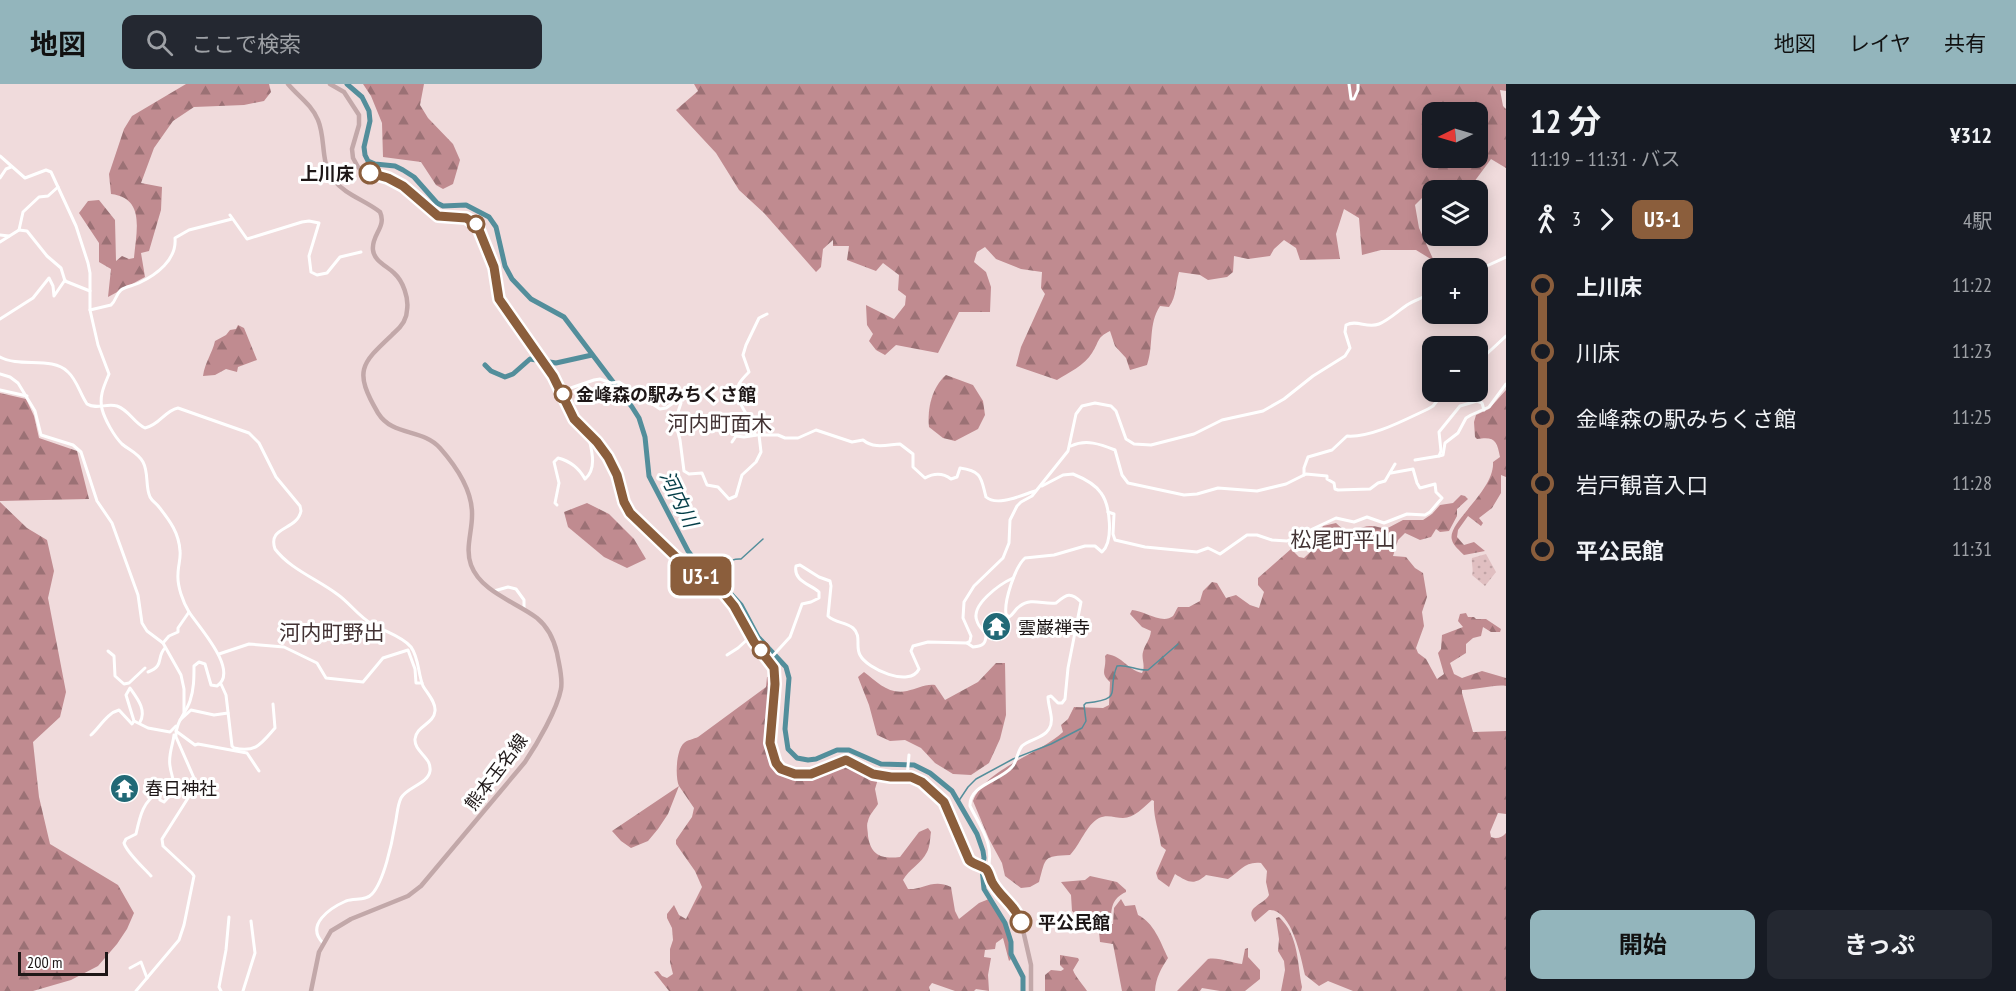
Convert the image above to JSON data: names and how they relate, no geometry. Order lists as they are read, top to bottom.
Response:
{
  "streets": {
    "main road": ["熊本玉名線"]
  },
  "districts": ["河内町面木", "松尾町平山", "河内町野出"],
  "water": ["河内川"],
  "places": {
    "other": ["上川床", "金峰森の駅みちくさ館", "平公民館"],
    "temple": ["雲巌禅寺", "春日神社"]
  },
  "lines": ["bus line U3-1"],
  "scale_bar": "200 m",
  "north": "left",
  "page": {
    "header": "地図",
    "search": "ここで検索",
    "nav": ["地図", "レイヤ", "共有"],
    "on_map": "U3-1",
    "heading": ["12 分", "11:19 – 11:31 · バス", "¥312"],
    "map_buttons": ["+", "−"],
    "legs": ["3", "U3-1", "4駅"],
    "list": [
      {
        "name": "上川床",
        "value": "11:22"
      },
      {
        "name": "川床",
        "value": "11:23"
      },
      {
        "name": "金峰森の駅みちくさ館",
        "value": "11:25"
      },
      {
        "name": "岩戸観音入口",
        "value": "11:28"
      },
      {
        "name": "平公民館",
        "value": "11:31"
      }
    ],
    "buttons": ["開始", "きっぷ"],
    "scale": "200 m"
  }
}
